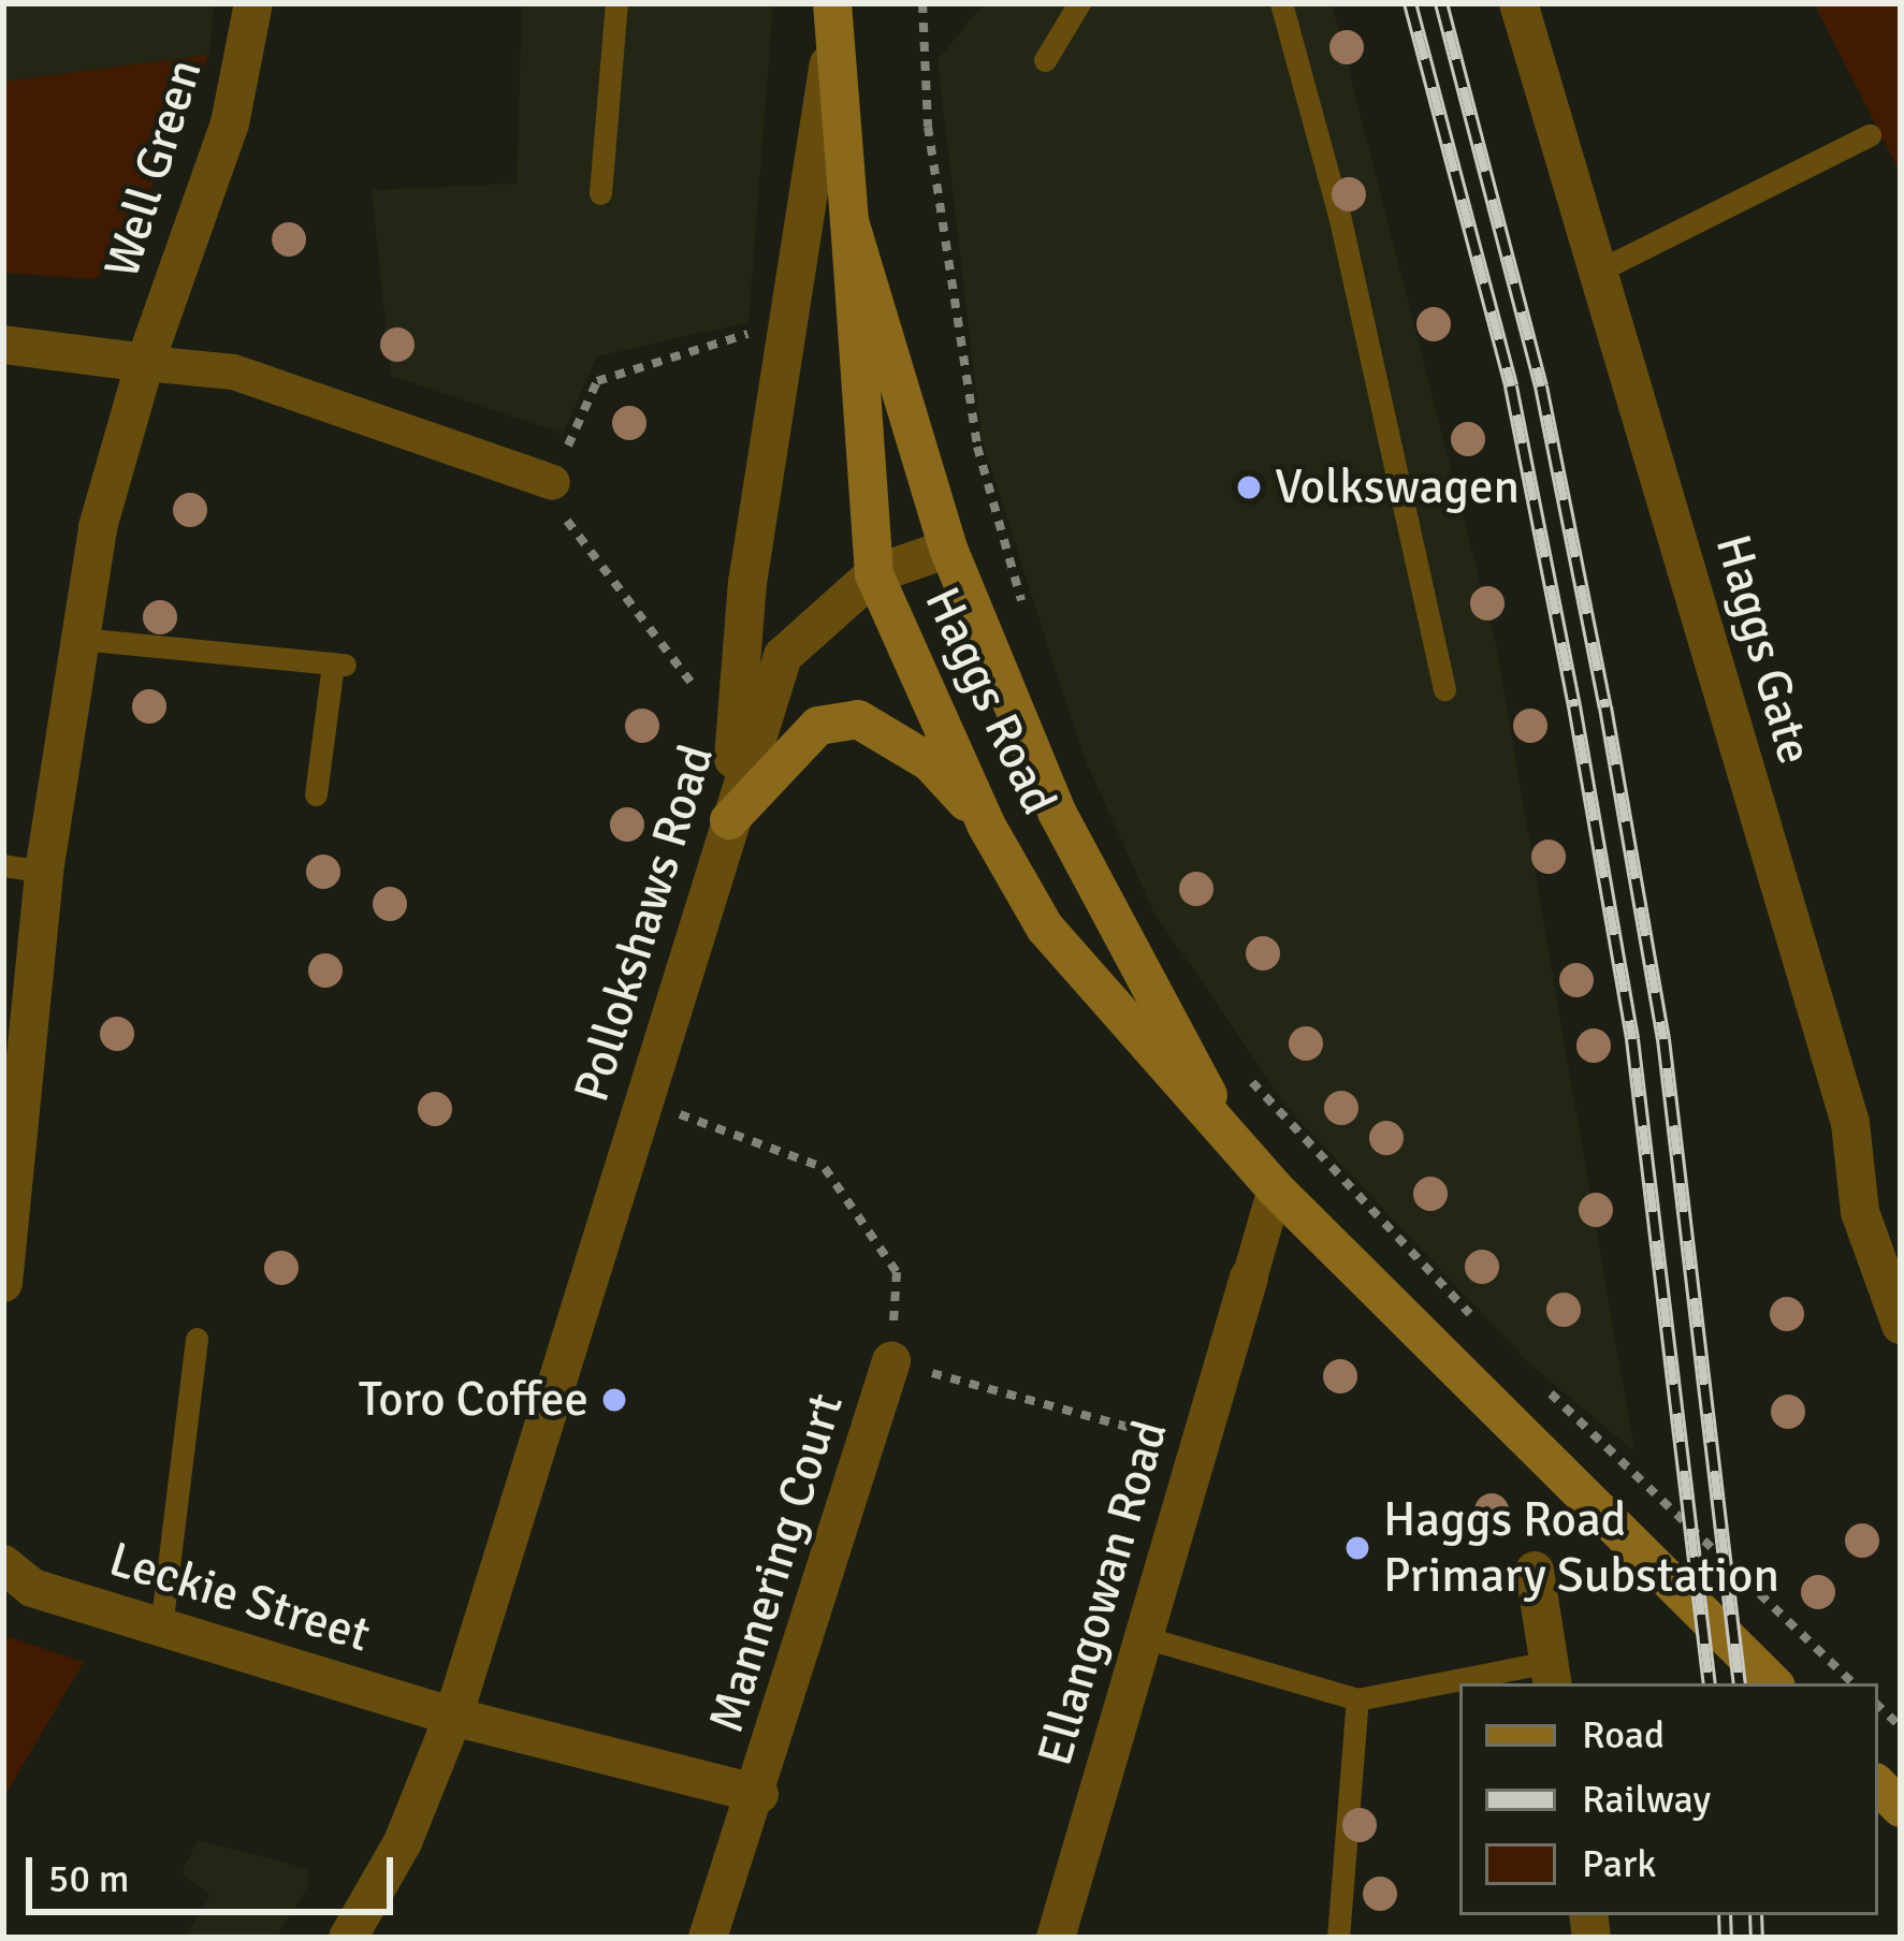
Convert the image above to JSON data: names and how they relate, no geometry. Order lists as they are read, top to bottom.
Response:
{
  "streets": {
    "main road": ["Haggs Road"],
    "street": [
      "Well Green",
      "Haggs Gate",
      "Pollokshaws Road",
      "Mannering Court",
      "Ellangowan Road",
      "Leckie Street"
    ]
  },
  "crossings": [
    ["Haggs Road", "Pollokshaws Road"],
    ["Pollokshaws Road", "Mannering Court"],
    ["Pollokshaws Road", "Leckie Street"],
    ["Mannering Court", "Leckie Street"]
  ],
  "places": ["Volkswagen", "Toro Coffee", "Haggs Road Primary Substation"],
  "legend": ["Road", "Railway", "Park"],
  "scale_bar": "50 m"
}
